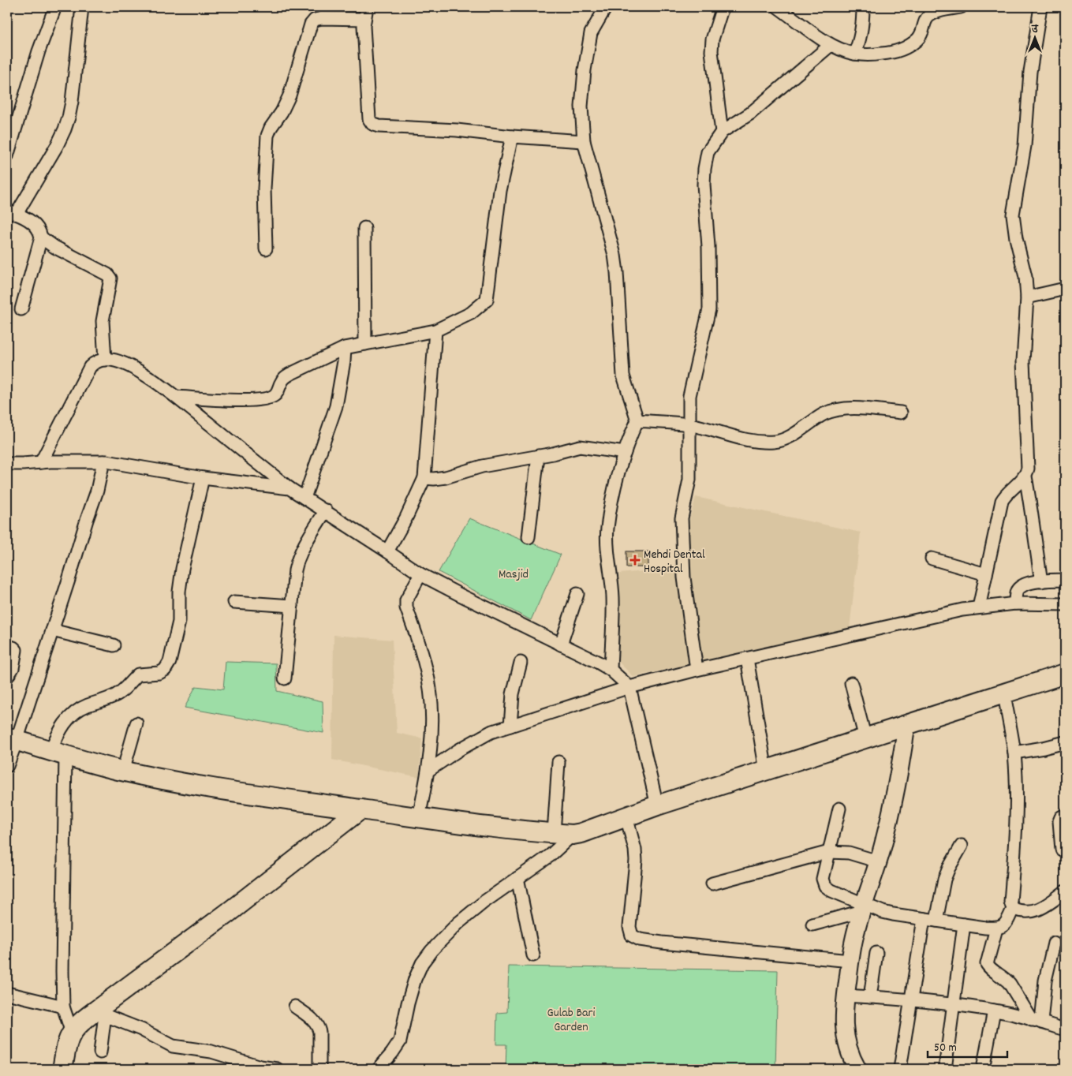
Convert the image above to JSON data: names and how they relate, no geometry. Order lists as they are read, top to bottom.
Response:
{
  "parks": ["Masjid", "Gulab Bari Garden"],
  "places": {
    "health": ["Mehdi Dental Hospital"]
  },
  "scale_bar": "50 m",
  "north": "top"
}
